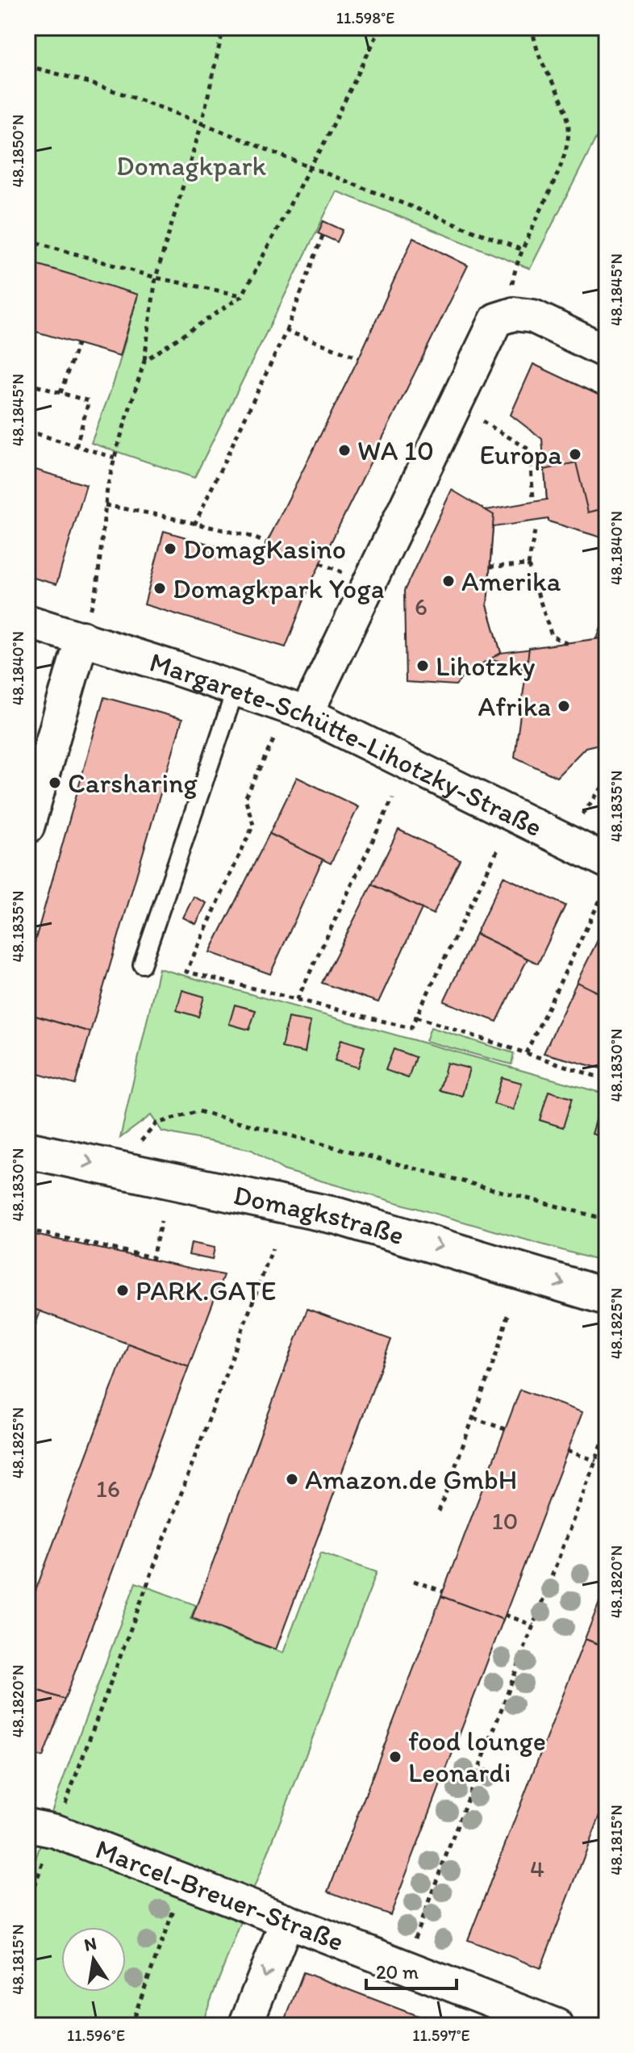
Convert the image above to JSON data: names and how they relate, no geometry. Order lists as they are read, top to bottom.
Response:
{
  "streets": {
    "street": ["Margarete-Schütte-Lihotzky-Straße", "Domagkstraße", "Marcel-Breuer-Straße"]
  },
  "one_way": ["Domagkstraße"],
  "parks": ["Domagkpark"],
  "places": [
    "WA 10",
    "Europa",
    "DomagKasino",
    "Amerika",
    "Domagkpark Yoga",
    "Lihotzky",
    "Afrika",
    "Carsharing",
    "PARK.GATE",
    "Amazon.de GmbH",
    "food lounge Leonardi"
  ],
  "house_numbers": [
    "6",
    "16",
    "10",
    "4"
  ],
  "scale_bar": "20 m",
  "north": "top",
  "coordinates": [
    "11.598°E",
    "48.1850°N",
    "48.1845°N",
    "48.1840°N",
    "48.1835°N",
    "48.1830°N",
    "48.1825°N",
    "48.1820°N",
    "48.1815°N",
    "11.596°E",
    "11.597°E"
  ]
}
